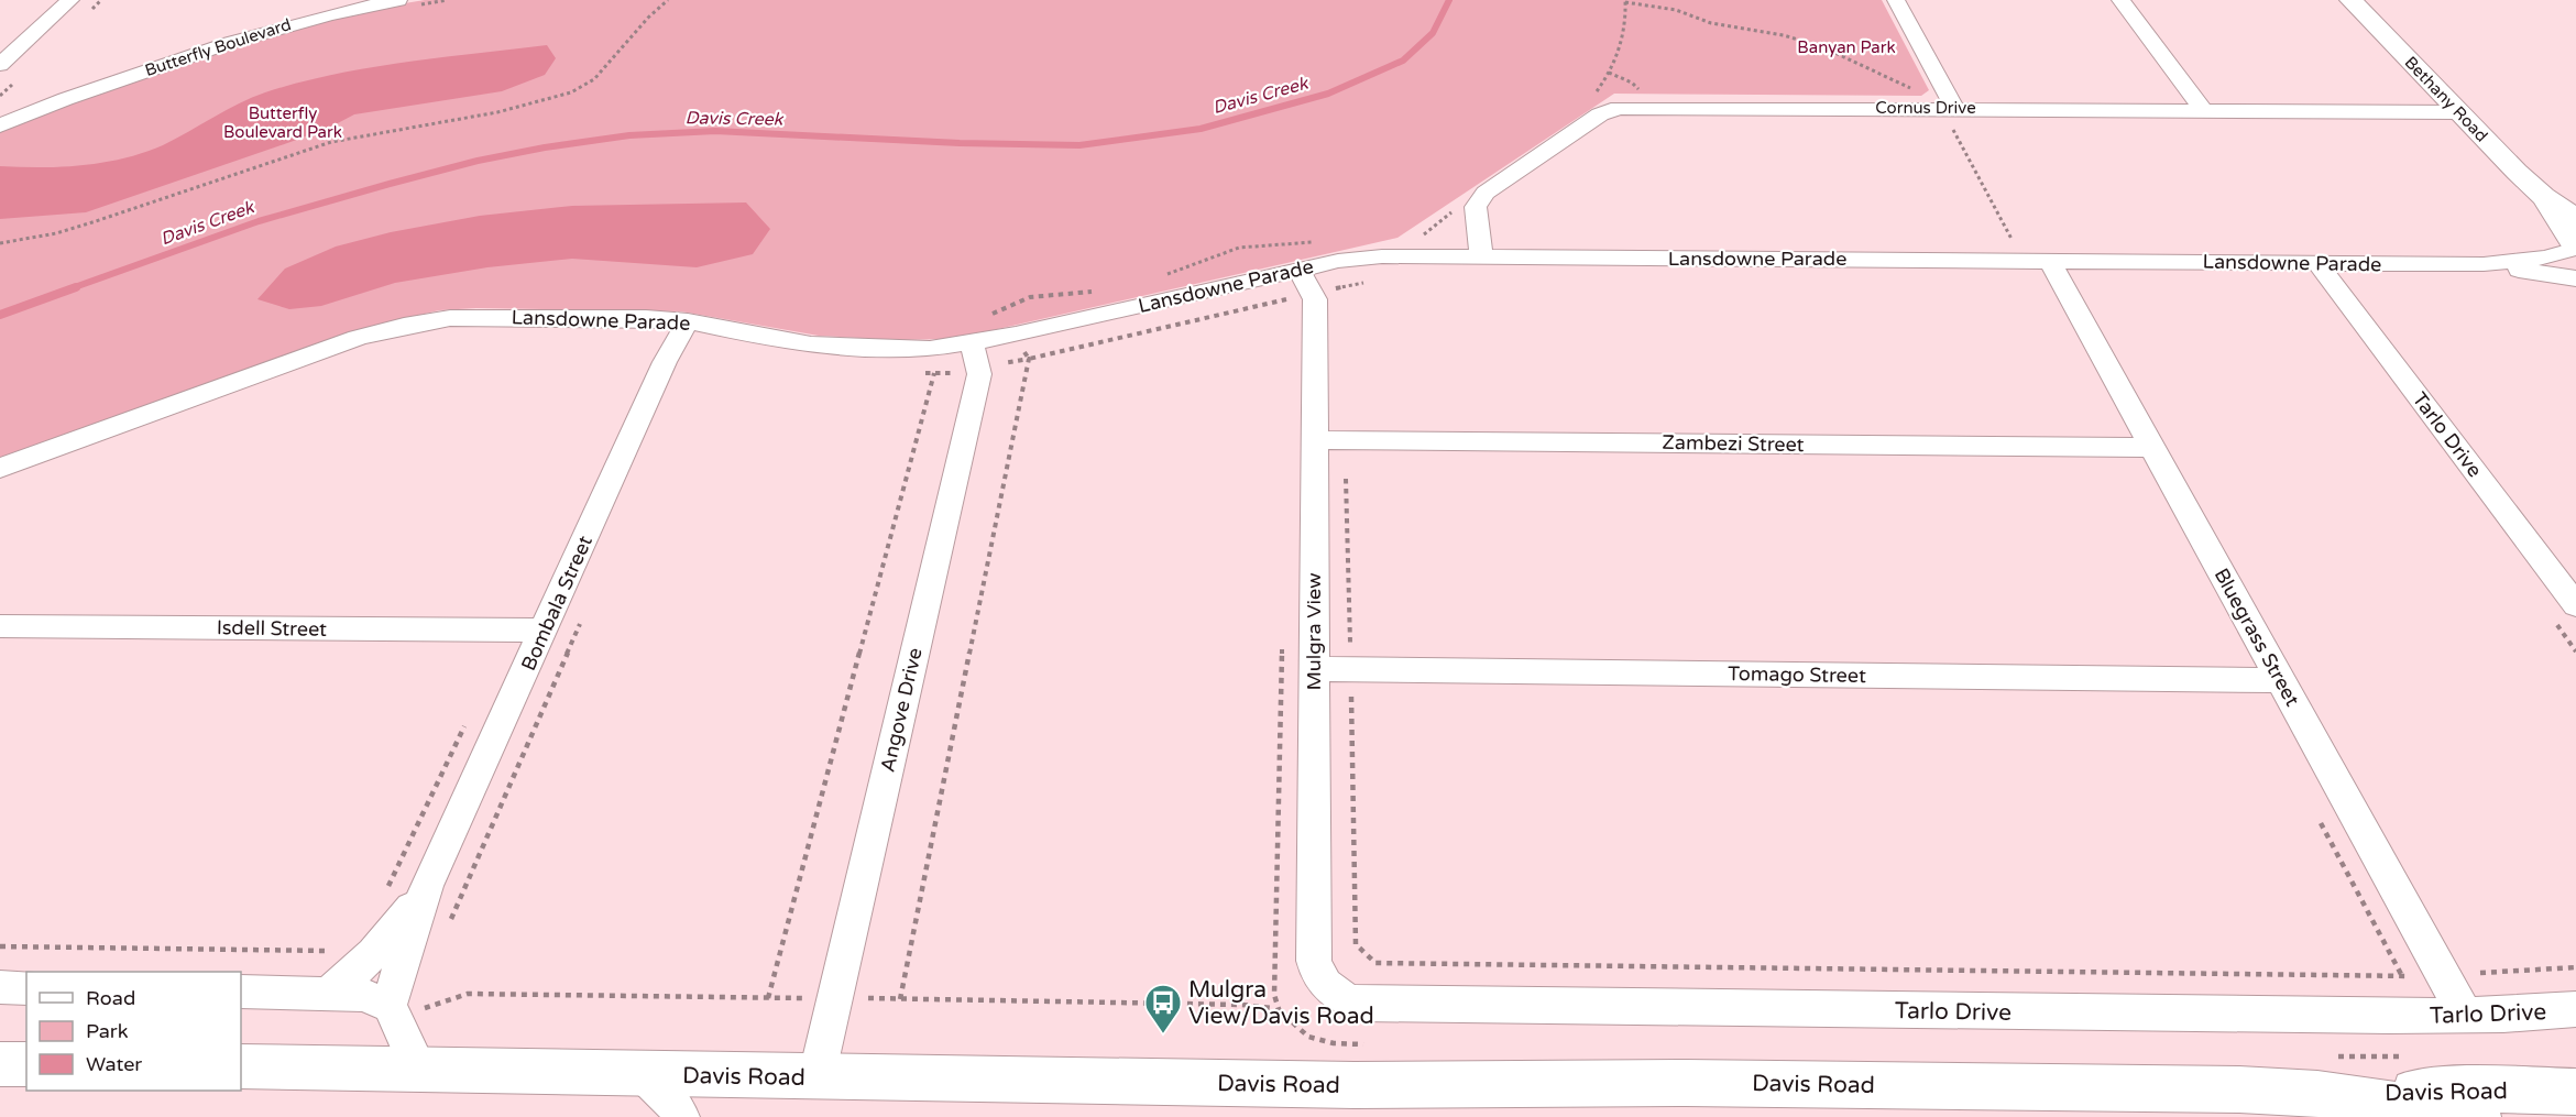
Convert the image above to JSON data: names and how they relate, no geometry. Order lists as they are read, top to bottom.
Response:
{
  "streets": {
    "street": [
      "Butterfly Boulevard",
      "Bethany Road",
      "Cornus Drive",
      "Lansdowne Parade",
      "Tarlo Drive",
      "Zambezi Street",
      "Bombala Street",
      "Isdell Street",
      "Mulgra View",
      "Bluegrass Street",
      "Tomago Street",
      "Angove Drive",
      "Davis Road"
    ]
  },
  "crossings": [
    ["Bethany Road", "Cornus Drive"],
    ["Bethany Road", "Lansdowne Parade"],
    ["Cornus Drive", "Lansdowne Parade"],
    ["Lansdowne Parade", "Tarlo Drive"],
    ["Lansdowne Parade", "Bombala Street"],
    ["Lansdowne Parade", "Mulgra View"],
    ["Lansdowne Parade", "Bluegrass Street"],
    ["Lansdowne Parade", "Angove Drive"],
    ["Tarlo Drive", "Mulgra View"],
    ["Tarlo Drive", "Bluegrass Street"],
    ["Zambezi Street", "Mulgra View"],
    ["Zambezi Street", "Bluegrass Street"],
    ["Bombala Street", "Isdell Street"],
    ["Mulgra View", "Tomago Street"],
    ["Bluegrass Street", "Tomago Street"],
    ["Angove Drive", "Davis Road"]
  ],
  "water": ["Davis Creek"],
  "parks": ["Banyan Park", "Butterfly Boulevard Park"],
  "places": {
    "bus stop": ["Mulgra View/Davis Road"]
  },
  "legend": ["Road", "Park", "Water"]
}
